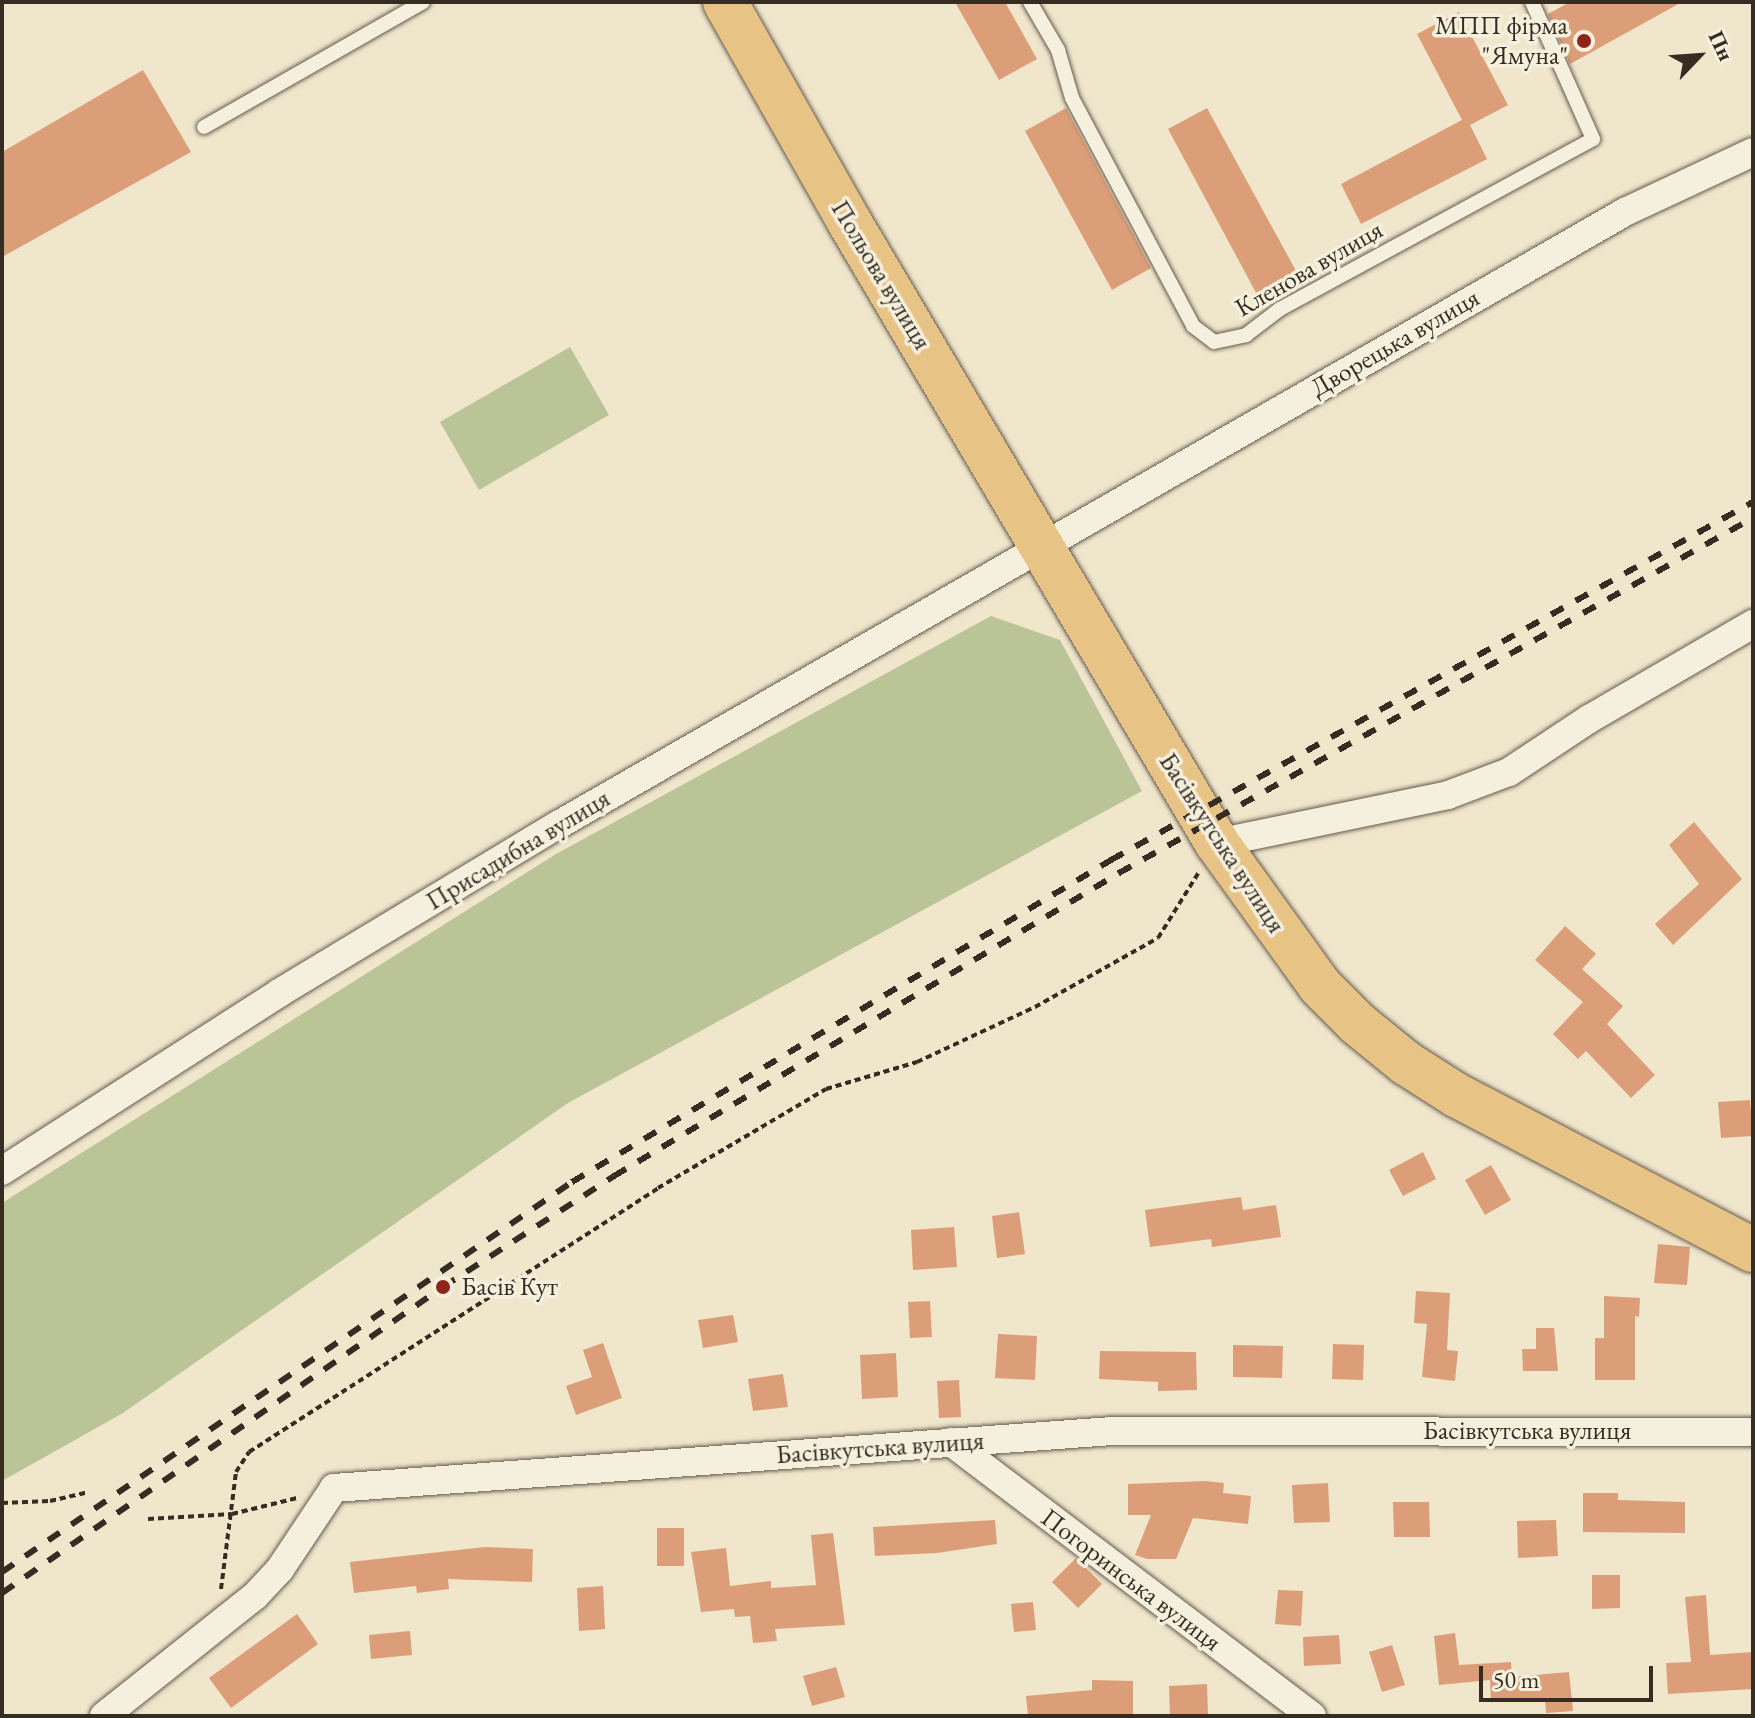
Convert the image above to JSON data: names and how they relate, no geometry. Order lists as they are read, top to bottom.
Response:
{
  "streets": {
    "main road": ["Польова вулиця", "Басівкутська вулиця"],
    "street": ["Дворецька вулиця", "Присадибна вулиця", "Погоринська вулиця"],
    "lane": ["Кленова вулиця"]
  },
  "crossings": [
    ["Польова вулиця", "Дворецька вулиця"],
    ["Польова вулиця", "Басівкутська вулиця"],
    ["Польова вулиця", "Присадибна вулиця"],
    ["Дворецька вулиця", "Басівкутська вулиця"],
    ["Дворецька вулиця", "Присадибна вулиця"],
    ["Басівкутська вулиця", "Присадибна вулиця"],
    ["Басівкутська вулиця", "Погоринська вулиця"]
  ],
  "places": ["МПП фірма \"Ямуна\"", "Басів Кут"],
  "scale_bar": "50 m",
  "north": "top right"
}
